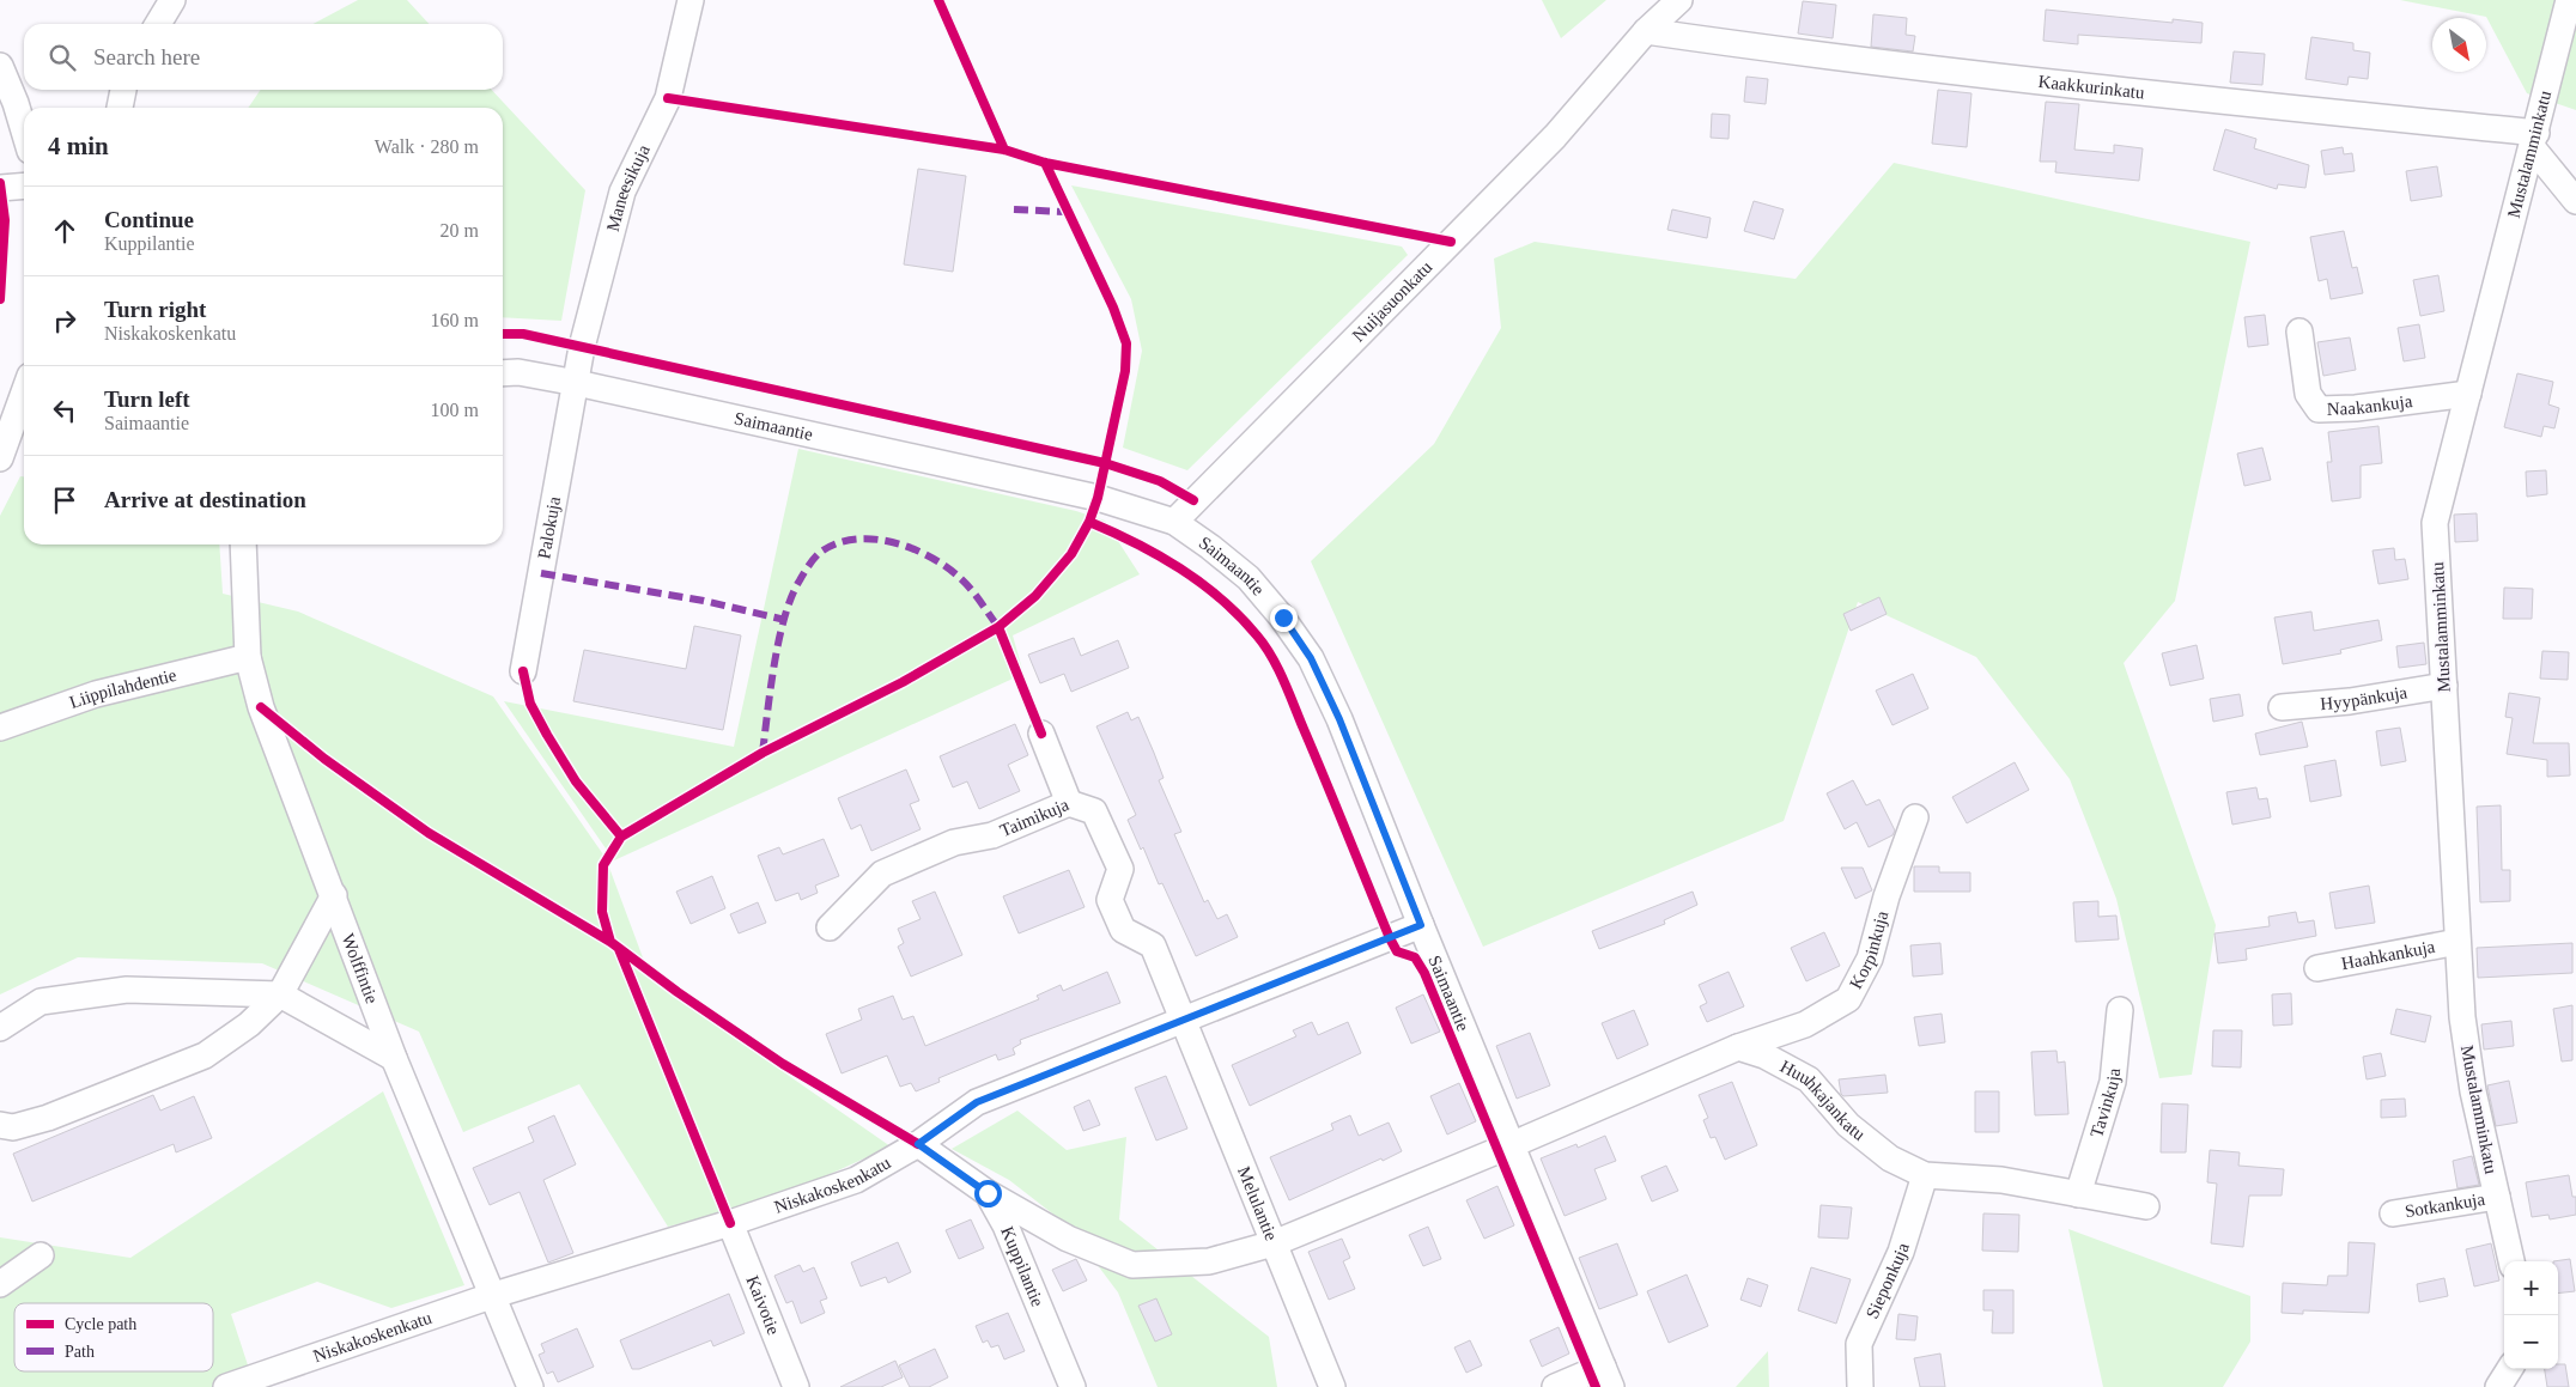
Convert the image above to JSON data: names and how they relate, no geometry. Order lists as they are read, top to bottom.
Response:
{
  "streets": {
    "street": [
      "Kaakkurinkatu",
      "Mustalamminkatu",
      "Maneesikuja",
      "Nuijasuonkatu",
      "Naakankuja",
      "Saimaantie",
      "Palokuja",
      "Liippilahdentie",
      "Hyypänkuja",
      "Taimikuja",
      "Korpinkuja",
      "Haahkankuja",
      "Wolffintie",
      "Huuhkajankatu",
      "Tavinkuja",
      "Niskakoskenkatu",
      "Melulantie",
      "Sotkankuja",
      "Kuppilantie",
      "Sieponkuja",
      "Kaivotie"
    ]
  },
  "crossings": [
    ["Kaakkurinkatu", "Mustalamminkatu"],
    ["Kaakkurinkatu", "Nuijasuonkatu"],
    ["Mustalamminkatu", "Naakankuja"],
    ["Mustalamminkatu", "Hyypänkuja"],
    ["Mustalamminkatu", "Haahkankuja"],
    ["Mustalamminkatu", "Sotkankuja"],
    ["Maneesikuja", "Saimaantie"],
    ["Maneesikuja", "Palokuja"],
    ["Nuijasuonkatu", "Saimaantie"],
    ["Saimaantie", "Palokuja"],
    ["Saimaantie", "Niskakoskenkatu"],
    ["Liippilahdentie", "Wolffintie"],
    ["Taimikuja", "Niskakoskenkatu"],
    ["Taimikuja", "Melulantie"],
    ["Korpinkuja", "Huuhkajankatu"],
    ["Wolffintie", "Niskakoskenkatu"],
    ["Huuhkajankatu", "Tavinkuja"],
    ["Huuhkajankatu", "Sieponkuja"],
    ["Niskakoskenkatu", "Melulantie"],
    ["Niskakoskenkatu", "Kuppilantie"],
    ["Niskakoskenkatu", "Kaivotie"]
  ],
  "legend": ["Cycle path", "Path"],
  "north": "bottom right",
  "page": {
    "search": "Search here",
    "heading": ["4 min", "Walk · 280 m"],
    "list": [
      ["Continue", "Kuppilantie", "20 m"],
      ["Turn right", "Niskakoskenkatu", "160 m"],
      ["Turn left", "Saimaantie", "100 m"],
      "Arrive at destination"
    ],
    "map_buttons": ["+", "−"]
  }
}
